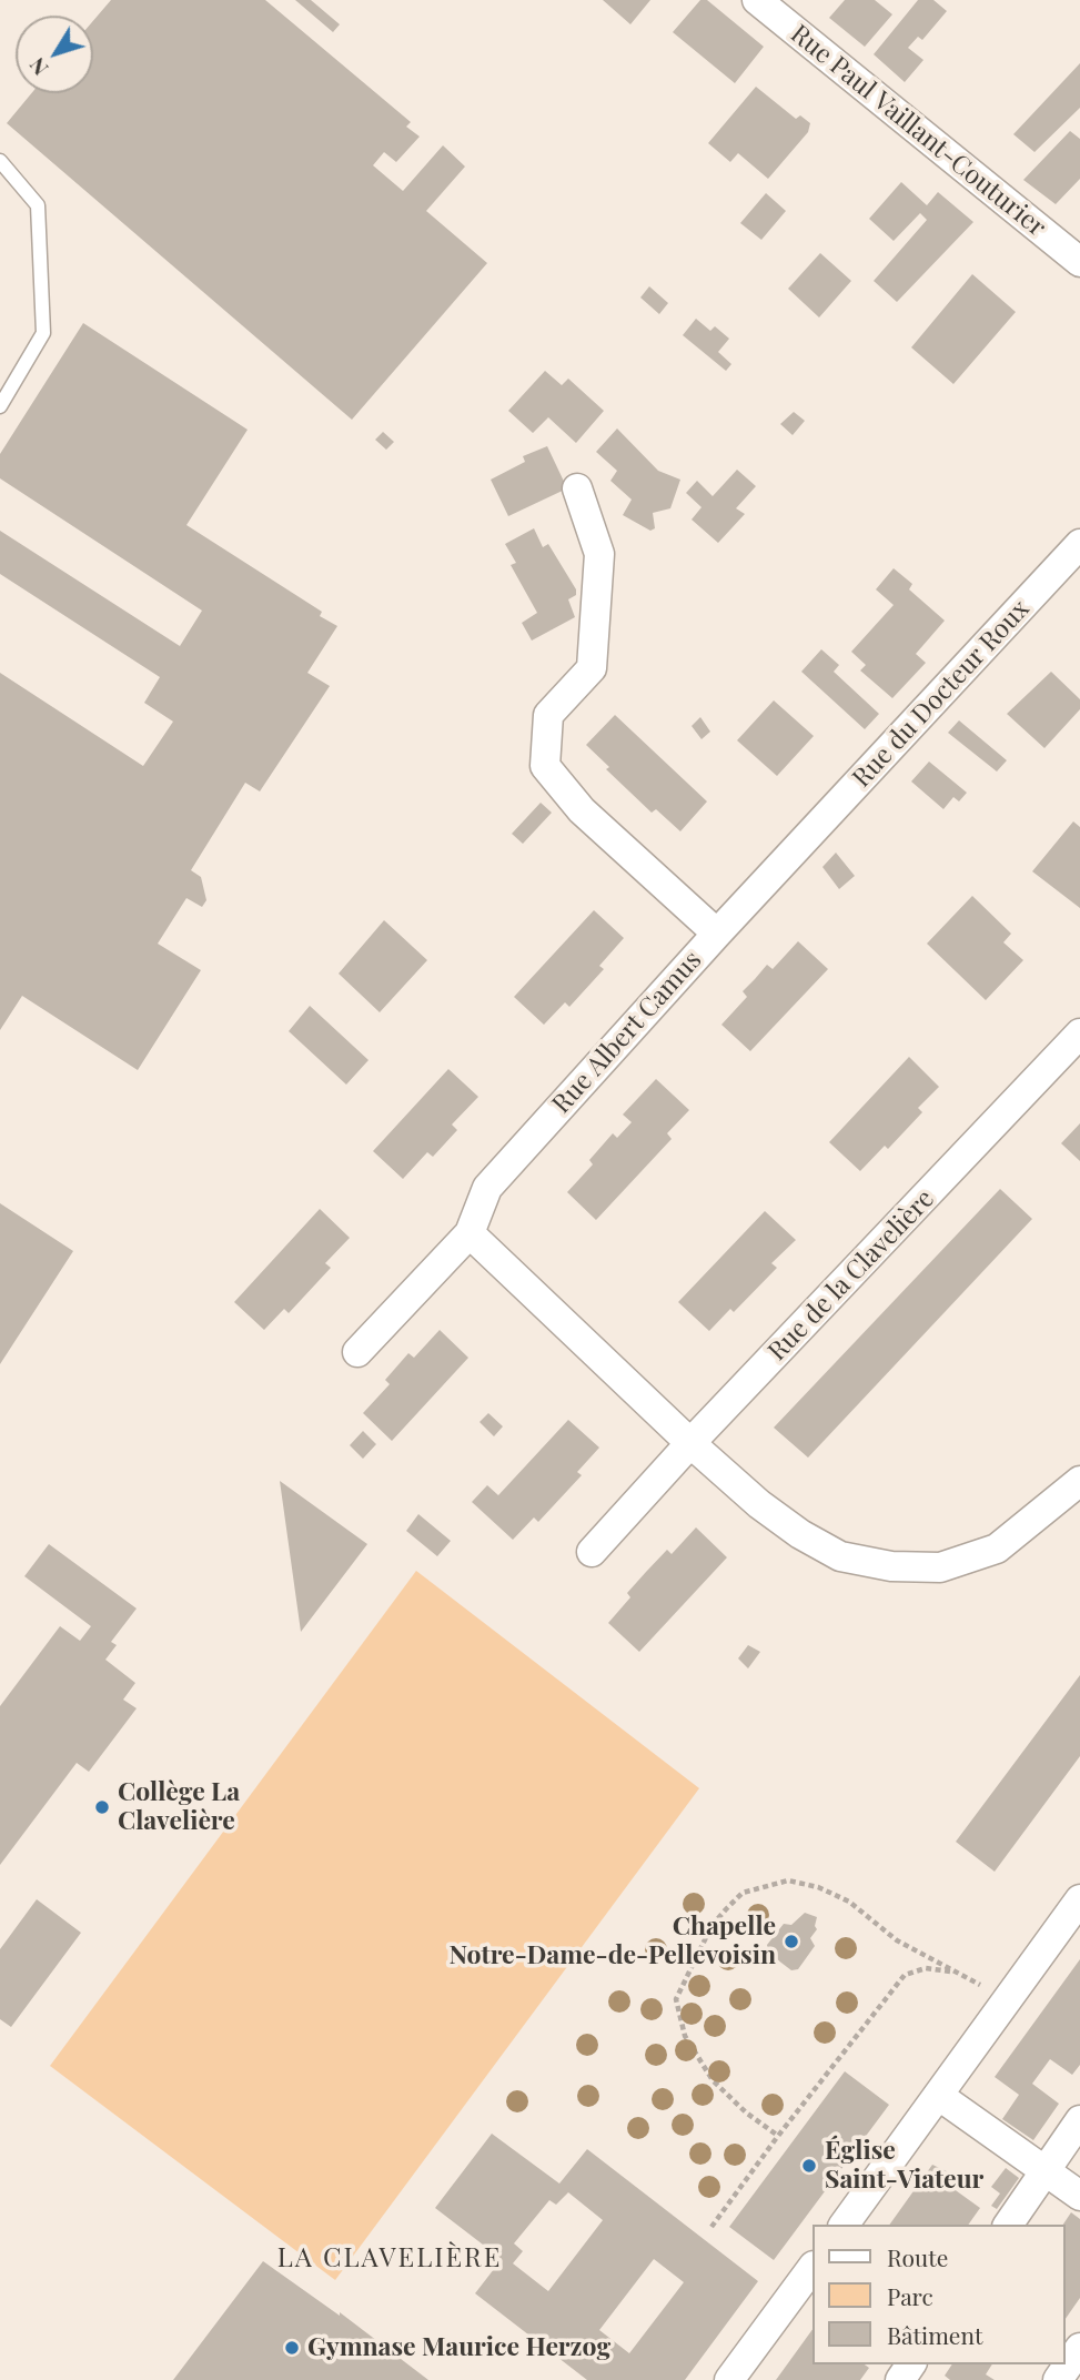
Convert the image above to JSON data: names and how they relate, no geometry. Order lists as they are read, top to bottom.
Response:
{
  "streets": {
    "street": [
      "Rue Paul Vaillant-Couturier",
      "Rue du Docteur Roux",
      "Rue Albert Camus",
      "Rue de la Clavelière"
    ]
  },
  "crossings": [
    ["Rue du Docteur Roux", "Rue Albert Camus"]
  ],
  "districts": ["LA CLAVELIÈRE"],
  "places": [
    "Collège La Clavelière",
    "Chapelle Notre-Dame-de-Pellevoisin",
    "Église Saint-Viateur",
    "Gymnase Maurice Herzog"
  ],
  "legend": ["Route", "Parc", "Bâtiment"],
  "north": "bottom left"
}
